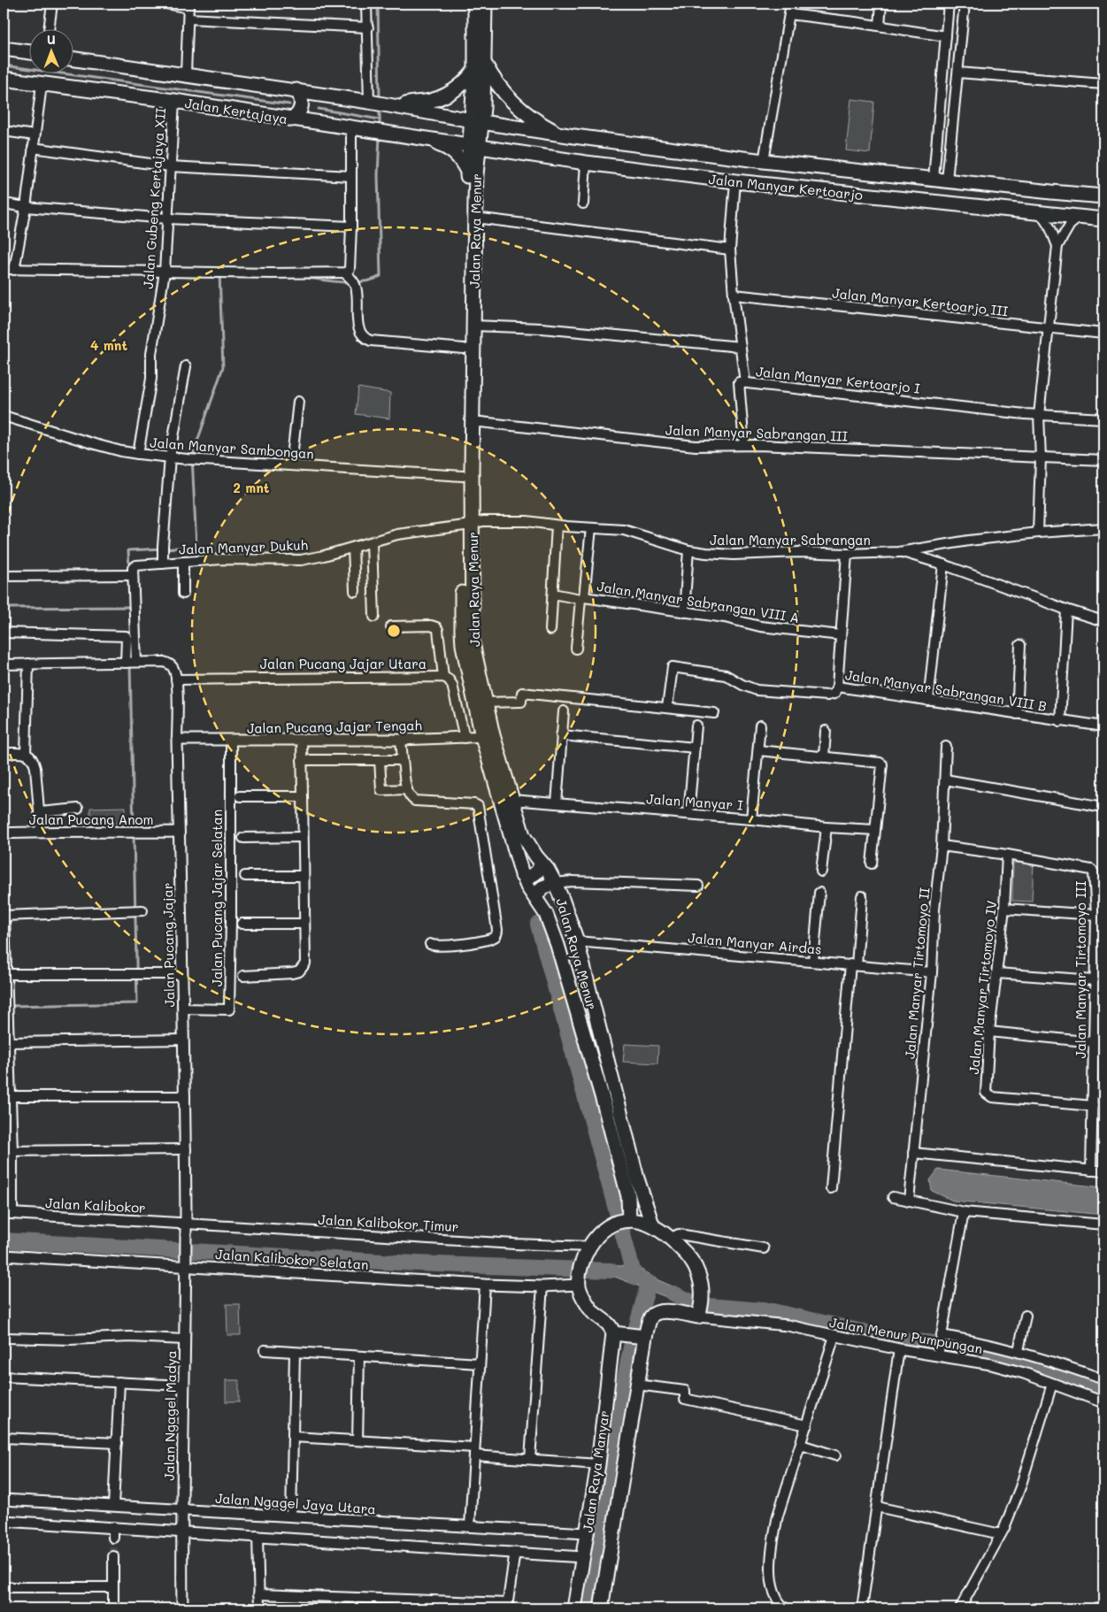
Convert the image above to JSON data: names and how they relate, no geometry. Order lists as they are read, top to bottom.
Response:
{
  "streets": {
    "main road": [
      "Jalan Kertajaya",
      "Jalan Manyar Kertoarjo",
      "Jalan Raya Menur",
      "Jalan Raya Manyar"
    ],
    "street": [
      "Jalan Gubeng Kertajaya XII",
      "Jalan Manyar Kertoarjo III",
      "Jalan Manyar Kertoarjo I",
      "Jalan Manyar Sabrangan III",
      "Jalan Manyar Sambongan",
      "Jalan Manyar Sabrangan",
      "Jalan Manyar Dukuh",
      "Jalan Manyar Sabrangan VIII A",
      "Jalan Pucang Jajar Utara",
      "Jalan Manyar Sabrangan VIII B",
      "Jalan Pucang Jajar Tengah",
      "Jalan Manyar I",
      "Jalan Pucang Anom",
      "Jalan Pucang Jajar Selatan",
      "Jalan Manyar Airdas",
      "Jalan Pucang Jajar",
      "Jalan Manyar Tirtomoyo III",
      "Jalan Manyar Tirtomoyo II",
      "Jalan Manyar Tirtomoyo IV",
      "Jalan Kalibokor",
      "Jalan Kalibokor Timur",
      "Jalan Kalibokor Selatan",
      "Jalan Menur Pumpungan",
      "Jalan Ngagel Madya",
      "Jalan Ngagel Jaya Utara"
    ]
  },
  "crossings": [
    ["Jalan Kertajaya", "Jalan Manyar Kertoarjo"],
    ["Jalan Kertajaya", "Jalan Gubeng Kertajaya XII"],
    ["Jalan Kertajaya", "Jalan Raya Menur"],
    ["Jalan Manyar Kertoarjo", "Jalan Raya Menur"],
    ["Jalan Manyar Kertoarjo", "Jalan Manyar Kertoarjo I"],
    ["Jalan Gubeng Kertajaya XII", "Jalan Manyar Sambongan"],
    ["Jalan Raya Menur", "Jalan Manyar Sabrangan III"],
    ["Jalan Raya Menur", "Jalan Manyar Sambongan"],
    ["Jalan Raya Menur", "Jalan Manyar Sabrangan"],
    ["Jalan Raya Menur", "Jalan Manyar Dukuh"],
    ["Jalan Raya Menur", "Jalan Pucang Jajar Tengah"],
    ["Jalan Raya Menur", "Jalan Manyar I"],
    ["Jalan Raya Menur", "Jalan Manyar Airdas"],
    ["Jalan Manyar Kertoarjo III", "Jalan Manyar Kertoarjo I"],
    ["Jalan Manyar Sabrangan", "Jalan Manyar Dukuh"],
    ["Jalan Manyar Sabrangan", "Jalan Manyar Sabrangan VIII B"],
    ["Jalan Manyar Sabrangan VIII A", "Jalan Manyar Sabrangan VIII B"],
    ["Jalan Pucang Jajar Utara", "Jalan Pucang Jajar Tengah"],
    ["Jalan Pucang Jajar Utara", "Jalan Pucang Jajar"],
    ["Jalan Pucang Jajar Tengah", "Jalan Pucang Jajar Selatan"],
    ["Jalan Pucang Jajar Tengah", "Jalan Pucang Jajar"],
    ["Jalan Pucang Anom", "Jalan Pucang Jajar"],
    ["Jalan Pucang Jajar Selatan", "Jalan Pucang Jajar"],
    ["Jalan Manyar Airdas", "Jalan Manyar Tirtomoyo II"],
    ["Jalan Pucang Jajar", "Jalan Kalibokor"],
    ["Jalan Pucang Jajar", "Jalan Kalibokor Timur"],
    ["Jalan Pucang Jajar", "Jalan Ngagel Madya"],
    ["Jalan Manyar Tirtomoyo III", "Jalan Manyar Tirtomoyo II"],
    ["Jalan Manyar Tirtomoyo III", "Jalan Manyar Tirtomoyo IV"],
    ["Jalan Kalibokor", "Jalan Kalibokor Timur"],
    ["Jalan Kalibokor", "Jalan Ngagel Madya"],
    ["Jalan Kalibokor Timur", "Jalan Ngagel Madya"],
    ["Jalan Kalibokor Selatan", "Jalan Ngagel Madya"],
    ["Jalan Ngagel Madya", "Jalan Ngagel Jaya Utara"],
    ["Jalan Raya Manyar", "Jalan Ngagel Jaya Utara"]
  ],
  "north": "top",
  "rings": ["4 mnt", "2 mnt"]
}
